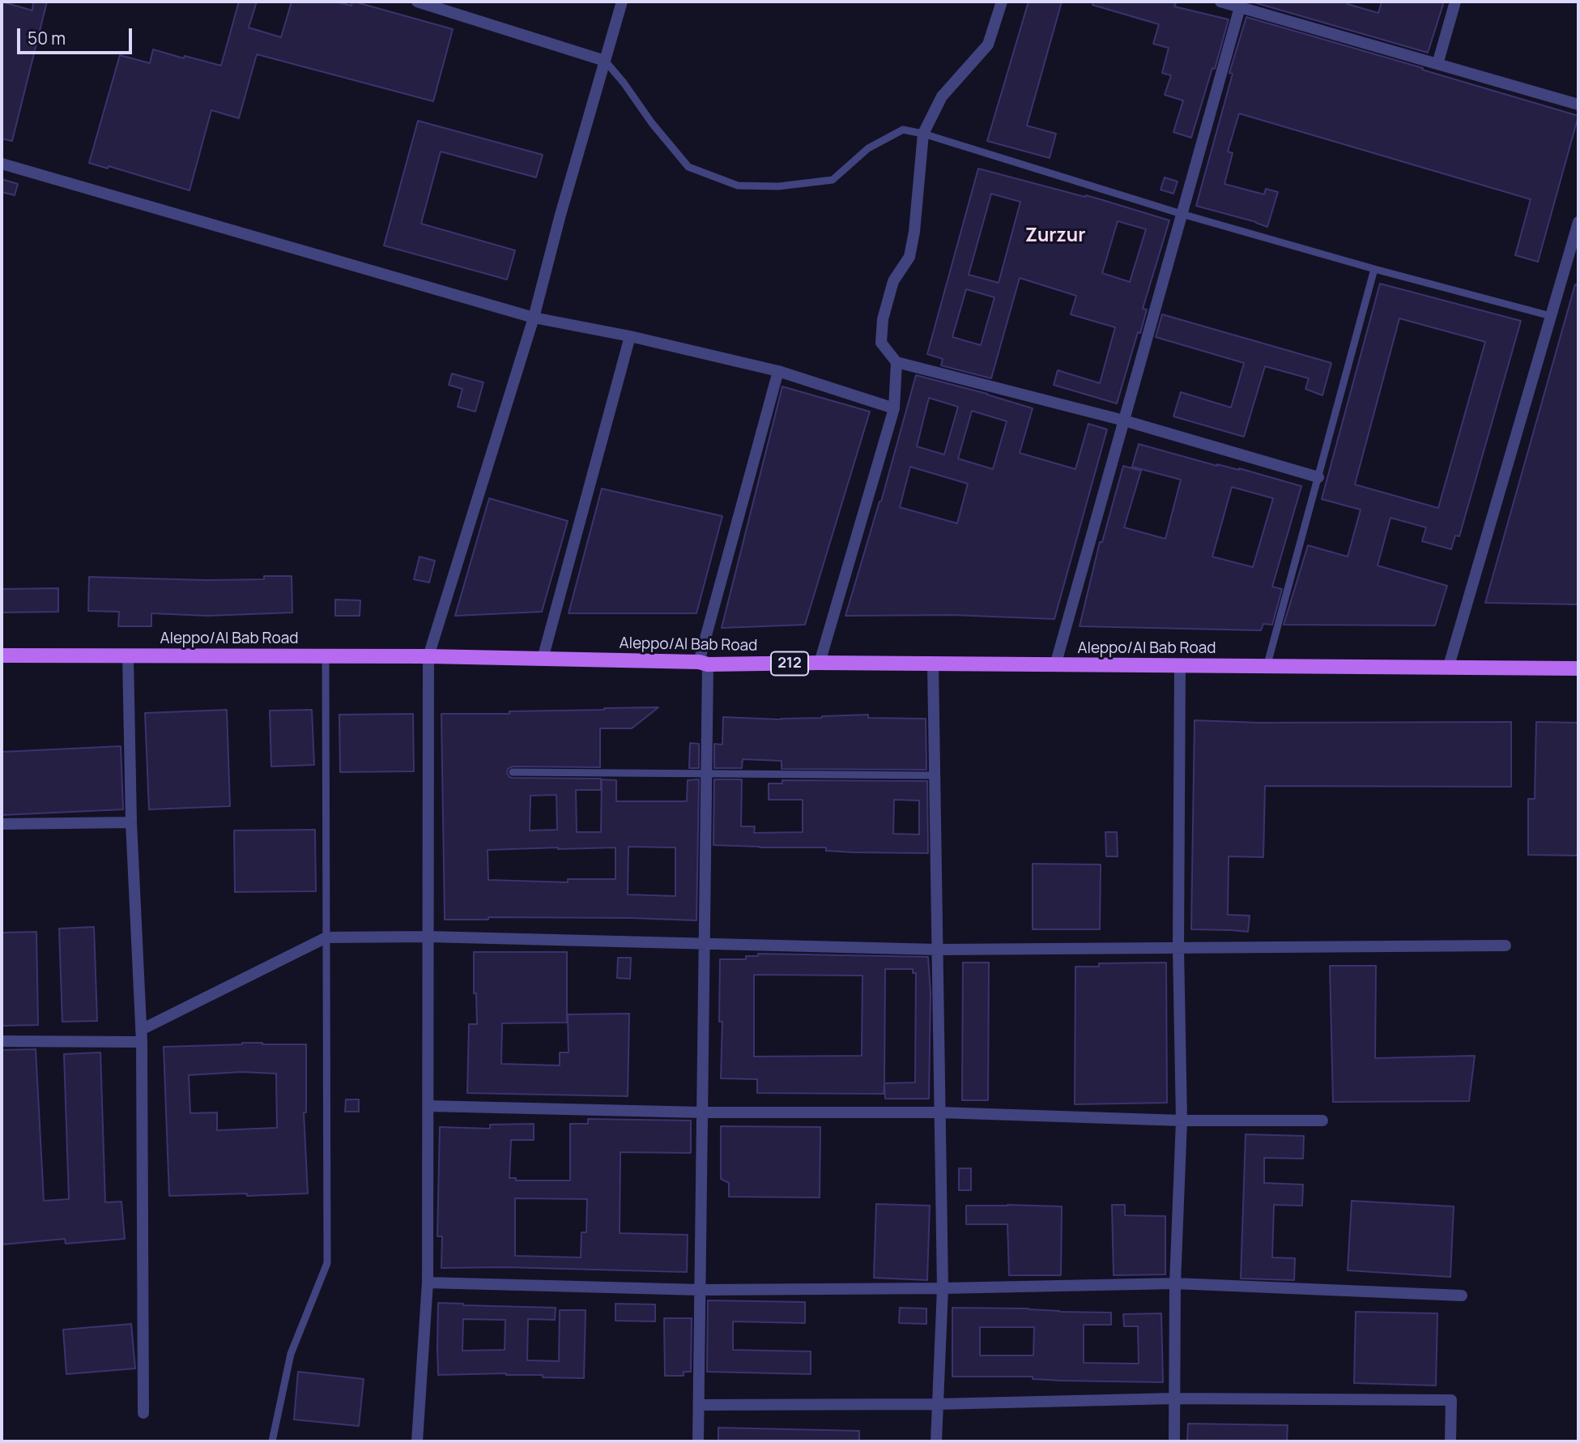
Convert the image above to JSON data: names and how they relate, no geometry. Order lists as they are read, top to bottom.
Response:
{
  "streets": {
    "main road": ["Aleppo/Al Bab Road", "212"]
  },
  "districts": ["Zurzur"],
  "scale_bar": "50 m"
}
